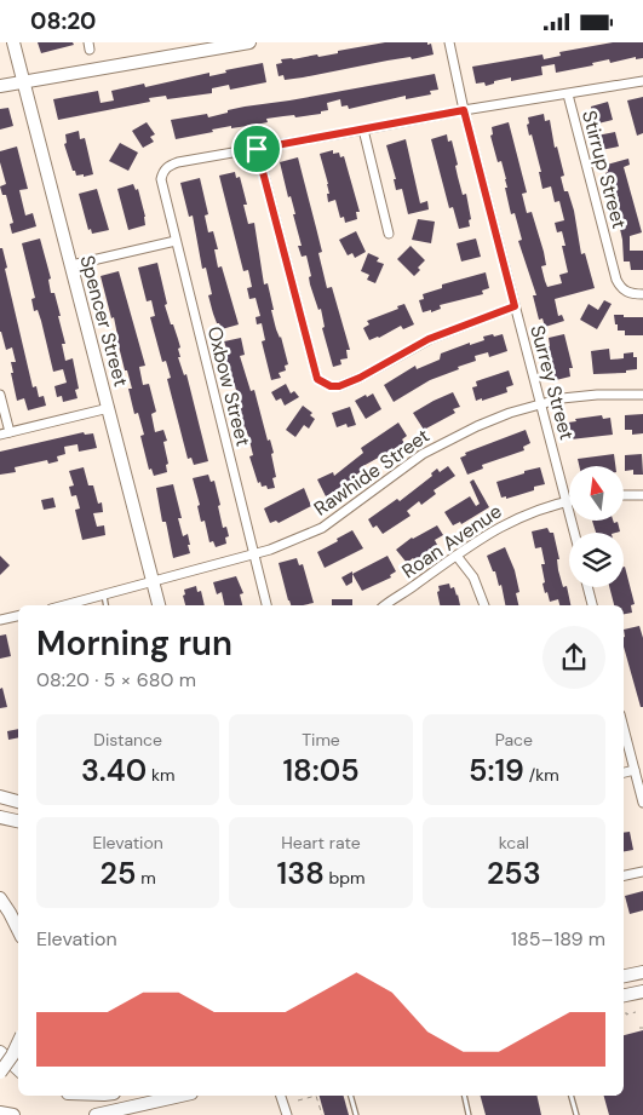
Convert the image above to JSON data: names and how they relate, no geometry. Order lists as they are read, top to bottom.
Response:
{
  "streets": {
    "main road": ["Spencer Street"],
    "street": [
      "Stirrup Street",
      "Surrey Street",
      "Oxbow Street",
      "Rawhide Street",
      "Roan Avenue"
    ]
  },
  "crossings": [
    ["Spencer Street", "Rawhide Street"],
    ["Surrey Street", "Rawhide Street"],
    ["Surrey Street", "Roan Avenue"],
    ["Oxbow Street", "Rawhide Street"]
  ],
  "north": "top",
  "page": {
    "status": "08:20",
    "heading": ["Morning run", "08:20 · 5 × 680 m"],
    "stats": [
      ["Distance", "3.40 km"],
      ["Time", "18:05"],
      ["Pace", "5:19 /km"],
      ["Elevation", "25 m"],
      ["Heart rate", "138 bpm"],
      ["kcal", "253"]
    ],
    "chart": ["Elevation", "185–189 m"]
  }
}
